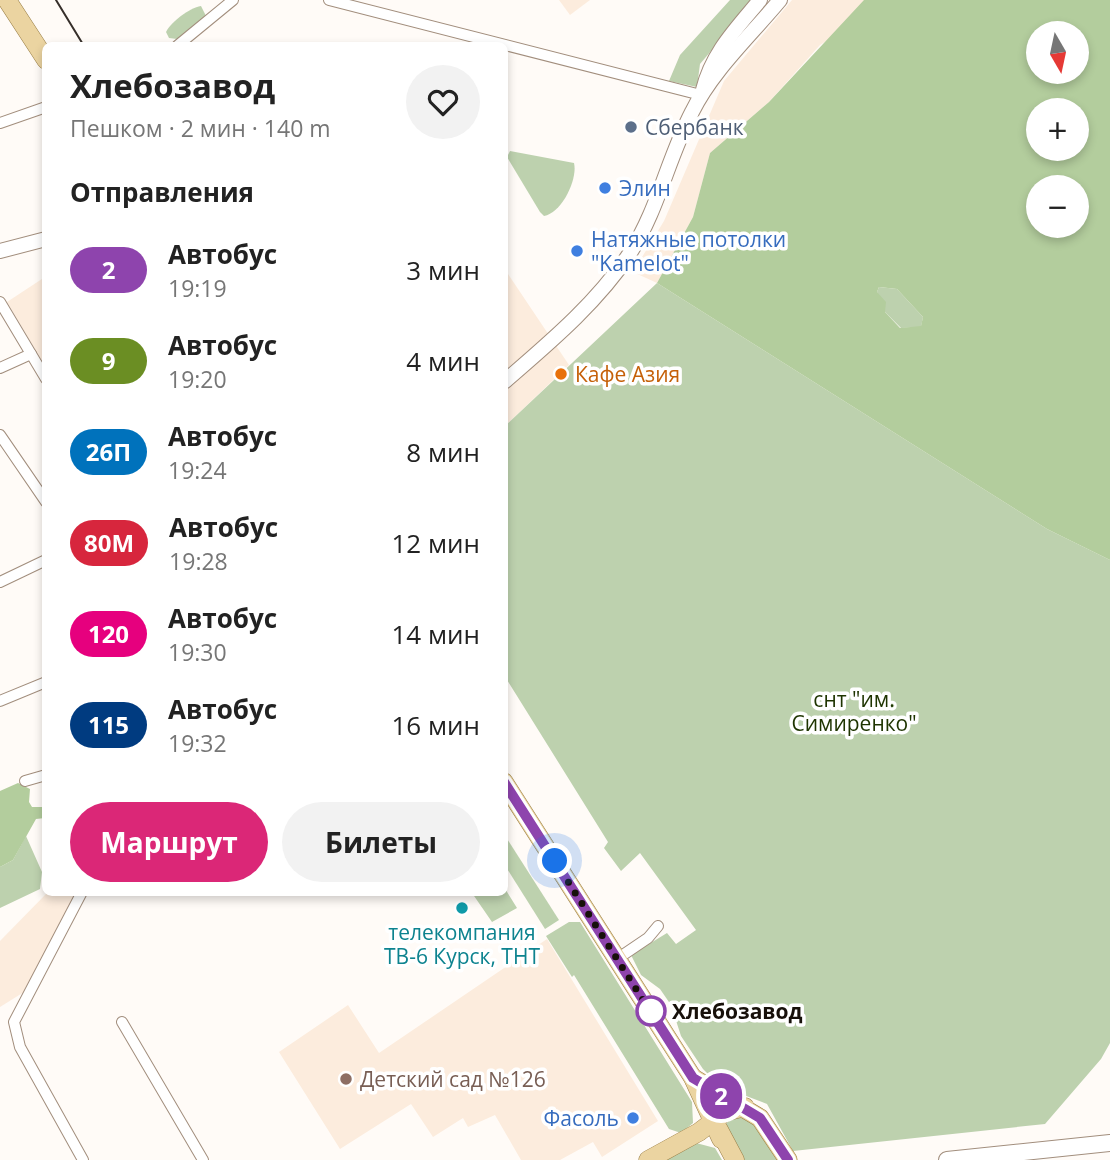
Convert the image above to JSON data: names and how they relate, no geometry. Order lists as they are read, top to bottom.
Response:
{
  "parks": ["снт \"им. Симиренко\""],
  "places": [
    "Сбербанк",
    "Элин",
    "Натяжные потолки \"Kamelot\"",
    "Кафе Азия",
    "телекомпания ТВ-6 Курск, ТНТ",
    "Хлебозавод",
    "Детский сад №126",
    "Фасоль"
  ],
  "lines": ["bus line 2"],
  "north": "bottom",
  "page": {
    "on_map": "2",
    "map_buttons": ["+", "−"],
    "heading": [
      ["Хлебозавод", "Пешком · 2 мин · 140 m"],
      "Отправления"
    ],
    "list": [
      {
        "mark": "2",
        "name": "Автобус",
        "note": "19:19",
        "value": "3 мин"
      },
      {
        "mark": "9",
        "name": "Автобус",
        "note": "19:20",
        "value": "4 мин"
      },
      {
        "mark": "26П",
        "name": "Автобус",
        "note": "19:24",
        "value": "8 мин"
      },
      {
        "mark": "80М",
        "name": "Автобус",
        "note": "19:28",
        "value": "12 мин"
      },
      {
        "mark": "120",
        "name": "Автобус",
        "note": "19:30",
        "value": "14 мин"
      },
      {
        "mark": "115",
        "name": "Автобус",
        "note": "19:32",
        "value": "16 мин"
      }
    ],
    "buttons": ["Маршрут", "Билеты"]
  }
}
